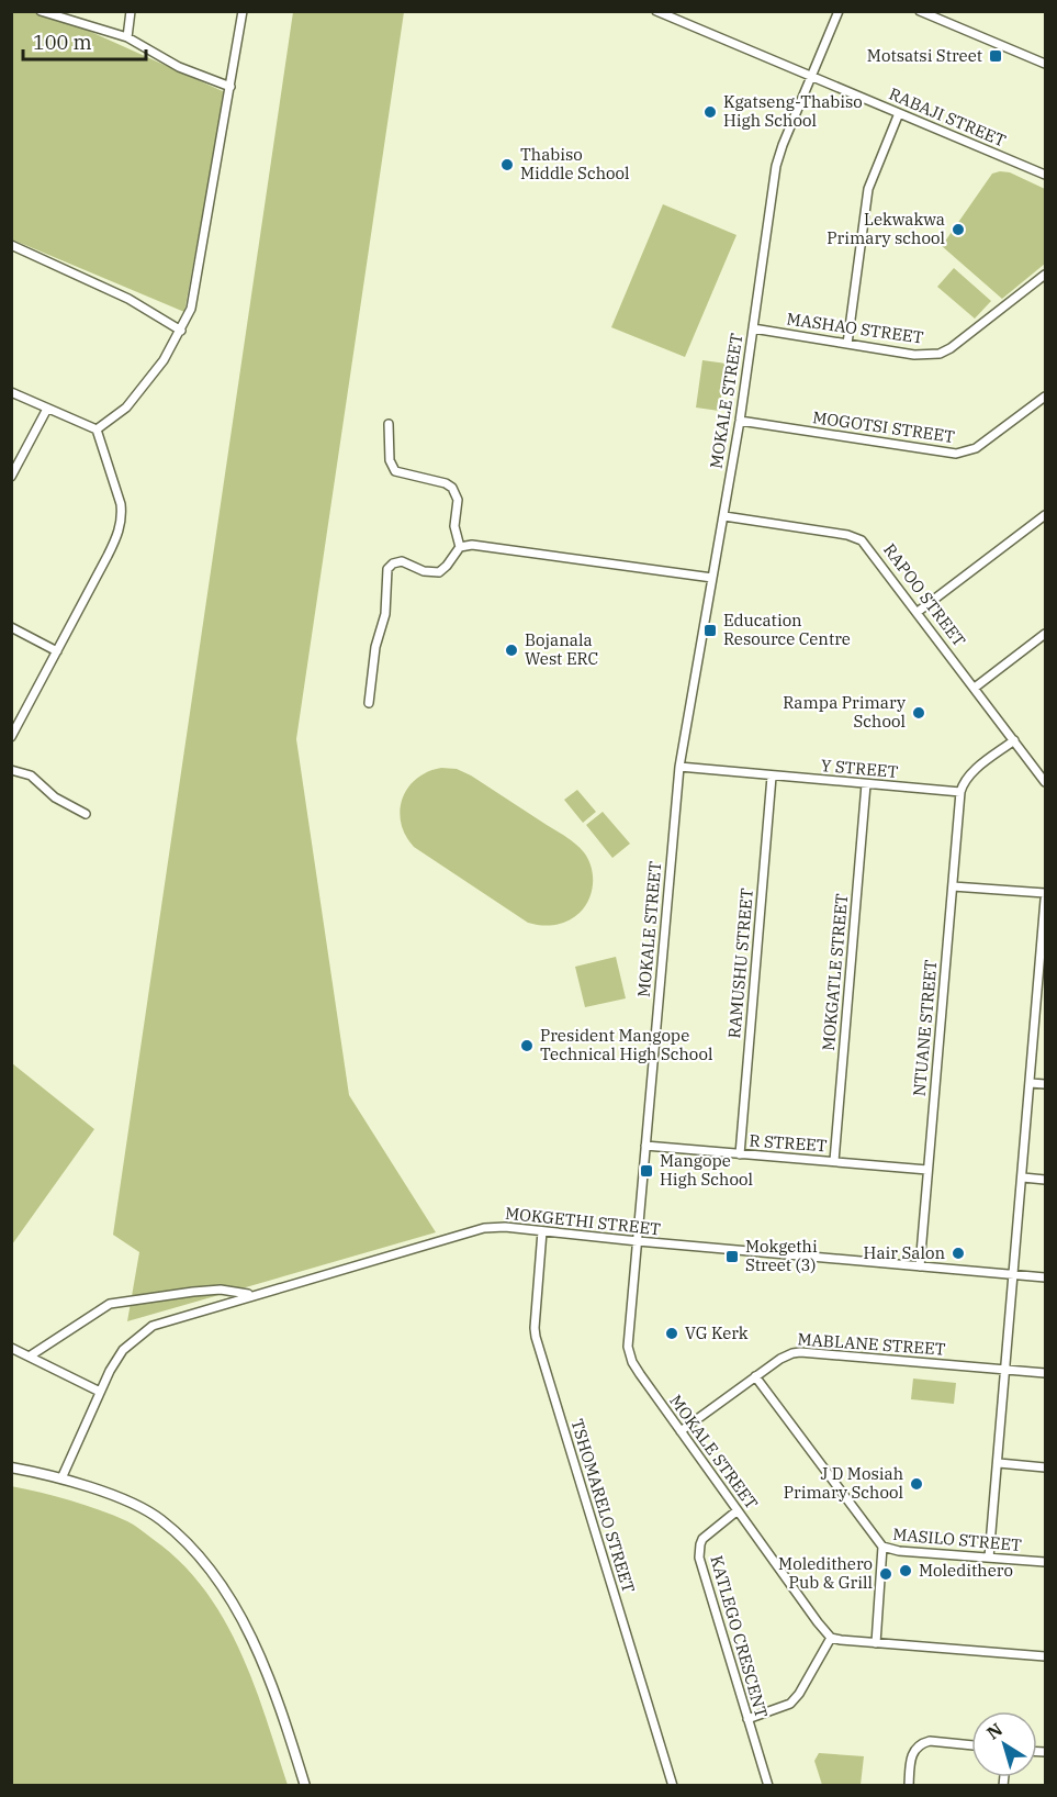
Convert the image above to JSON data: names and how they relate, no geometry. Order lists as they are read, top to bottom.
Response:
{
  "streets": {
    "street": [
      "RABAJI STREET",
      "MASHAO STREET",
      "MOKALE STREET",
      "MOGOTSI STREET",
      "RAPOO STREET",
      "Y STREET",
      "RAMUSHU STREET",
      "MOKGATLE STREET",
      "NTUANE STREET",
      "R STREET",
      "MOKGETHI STREET",
      "MABLANE STREET",
      "TSHOMARELO STREET",
      "MASILO STREET",
      "KATLEGO CRESCENT"
    ]
  },
  "crossings": [
    ["RABAJI STREET", "MOKALE STREET"],
    ["MASHAO STREET", "MOKALE STREET"],
    ["MOKALE STREET", "MOGOTSI STREET"],
    ["MOKALE STREET", "RAPOO STREET"],
    ["MOKALE STREET", "Y STREET"],
    ["MOKALE STREET", "R STREET"],
    ["MOKALE STREET", "MOKGETHI STREET"],
    ["MOKALE STREET", "MABLANE STREET"],
    ["MOKALE STREET", "KATLEGO CRESCENT"],
    ["Y STREET", "RAMUSHU STREET"],
    ["Y STREET", "MOKGATLE STREET"],
    ["Y STREET", "NTUANE STREET"],
    ["RAMUSHU STREET", "R STREET"],
    ["MOKGATLE STREET", "R STREET"],
    ["NTUANE STREET", "R STREET"],
    ["NTUANE STREET", "MOKGETHI STREET"],
    ["MOKGETHI STREET", "TSHOMARELO STREET"],
    ["MABLANE STREET", "MASILO STREET"]
  ],
  "places": {
    "transit": [
      "Motsatsi Street",
      "Education Resource Centre",
      "Mangope High School",
      "Mokgethi Street (3)"
    ],
    "other": [
      "Kgatseng-Thabiso High School",
      "Thabiso Middle School",
      "Lekwakwa Primary school",
      "Bojanala West ERC",
      "Rampa Primary School",
      "President Mangope Technical High School",
      "Hair Salon",
      "VG Kerk",
      "J D Mosiah Primary School",
      "Moledithero",
      "Moledithero Pub & Grill"
    ]
  },
  "scale_bar": "100 m",
  "north": "top left"
}
